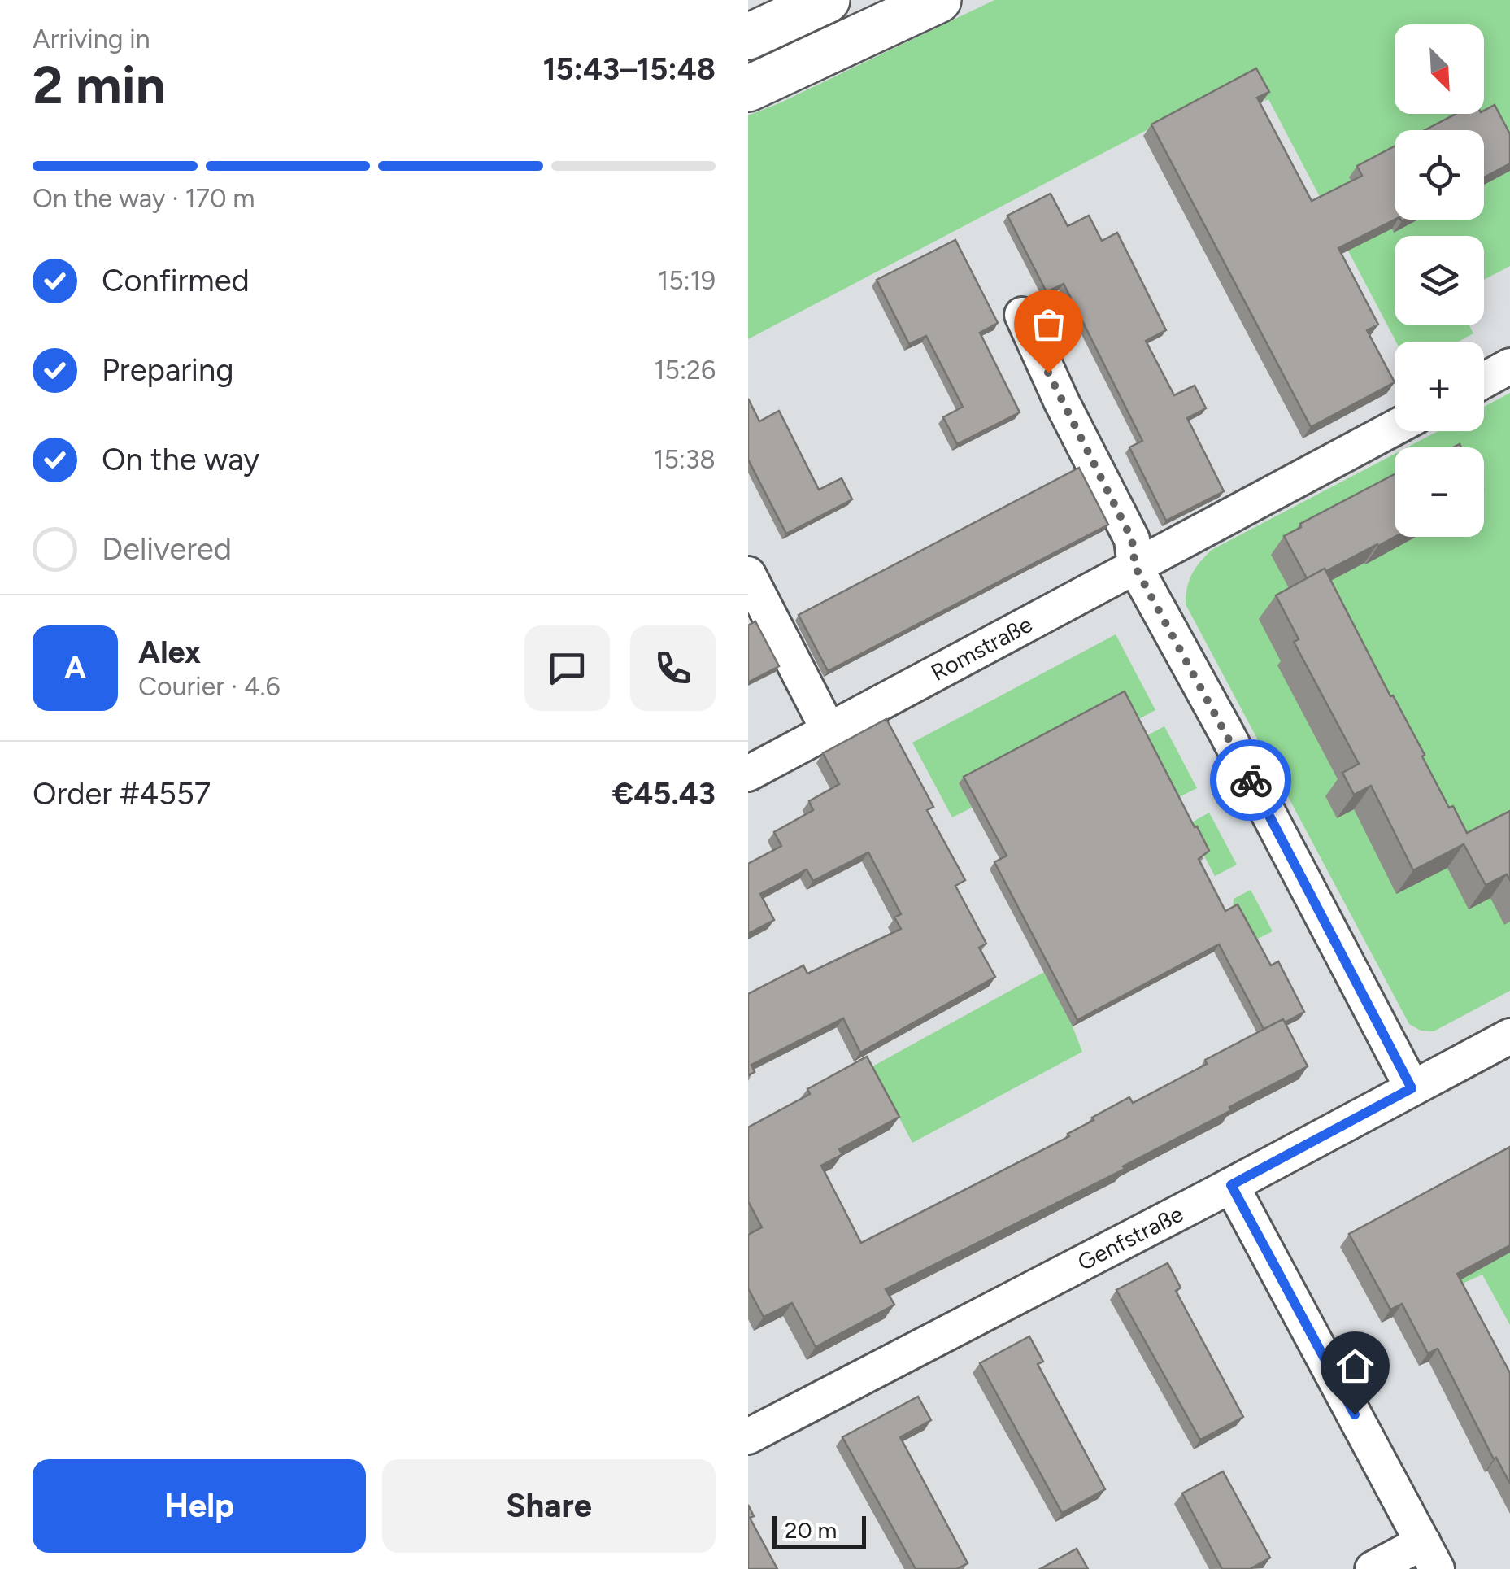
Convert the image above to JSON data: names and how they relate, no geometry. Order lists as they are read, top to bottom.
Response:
{
  "streets": {
    "street": ["Romstraße", "Genfstraße"]
  },
  "scale_bar": "20 m",
  "north": "bottom right",
  "page": {
    "heading": ["2 min", "Arriving in", "15:43–15:48"],
    "panel": [
      "Alex",
      "Courier · 4.6",
      "Order #4557",
      "€45.43"
    ],
    "map_buttons": ["+", "−"],
    "bar": "On the way · 170 m",
    "list": [
      ["Confirmed", "15:19"],
      ["Preparing", "15:26"],
      ["On the way", "15:38"],
      "Delivered"
    ],
    "round": "A",
    "buttons": ["Help", "Share"],
    "scale": "20 m"
  }
}
